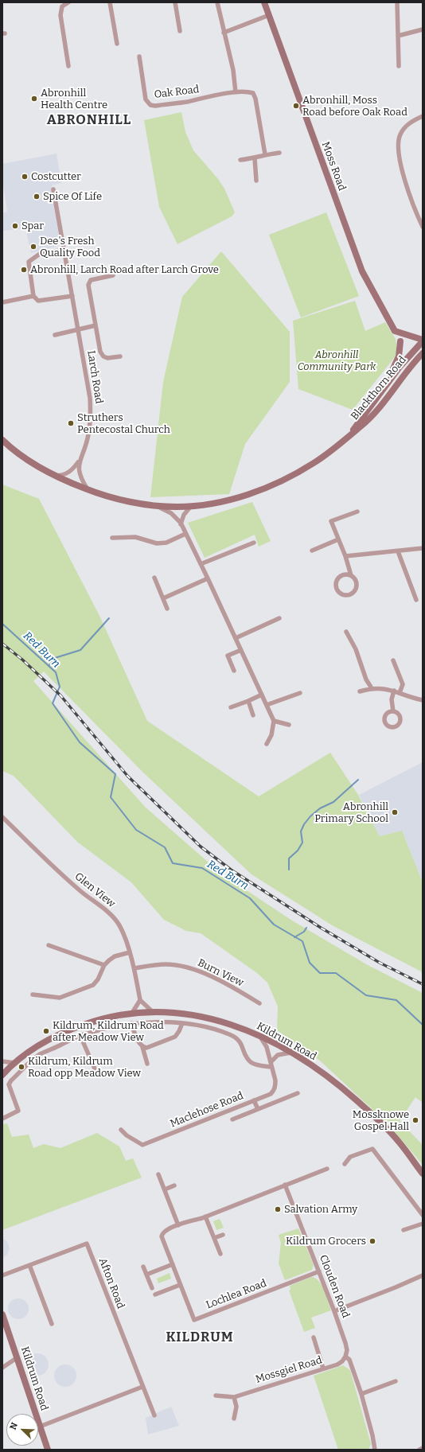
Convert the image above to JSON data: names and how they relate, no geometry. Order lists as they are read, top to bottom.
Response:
{
  "streets": {
    "street": [
      "Oak Road",
      "Moss Road",
      "Larch Road",
      "Blackthorn Road",
      "Glen View",
      "Burn View",
      "Kildrum Road",
      "Maclehose Road",
      "Afton Road",
      "Clouden Road",
      "Lochlea Road",
      "Mossgiel Road"
    ]
  },
  "crossings": [
    ["Moss Road", "Blackthorn Road"],
    ["Larch Road", "Blackthorn Road"],
    ["Glen View", "Burn View"],
    ["Kildrum Road", "Maclehose Road"],
    ["Clouden Road", "Lochlea Road"],
    ["Clouden Road", "Mossgiel Road"]
  ],
  "districts": ["ABRONHILL", "KILDRUM"],
  "water": ["Red Burn"],
  "parks": ["Abronhill Community Park"],
  "places": [
    "Abronhill Health Centre",
    "Abronhill, Moss Road before Oak Road",
    "Costcutter",
    "Spice Of Life",
    "Spar",
    "Dee's Fresh Quality Food",
    "Abronhill, Larch Road after Larch Grove",
    "Struthers Pentecostal Church",
    "Abronhill Primary School",
    "Kildrum, Kildrum Road after Meadow View",
    "Kildrum, Kildrum Road opp Meadow View",
    "Mossknowe Gospel Hall",
    "Salvation Army",
    "Kildrum Grocers"
  ],
  "north": "top left"
}
